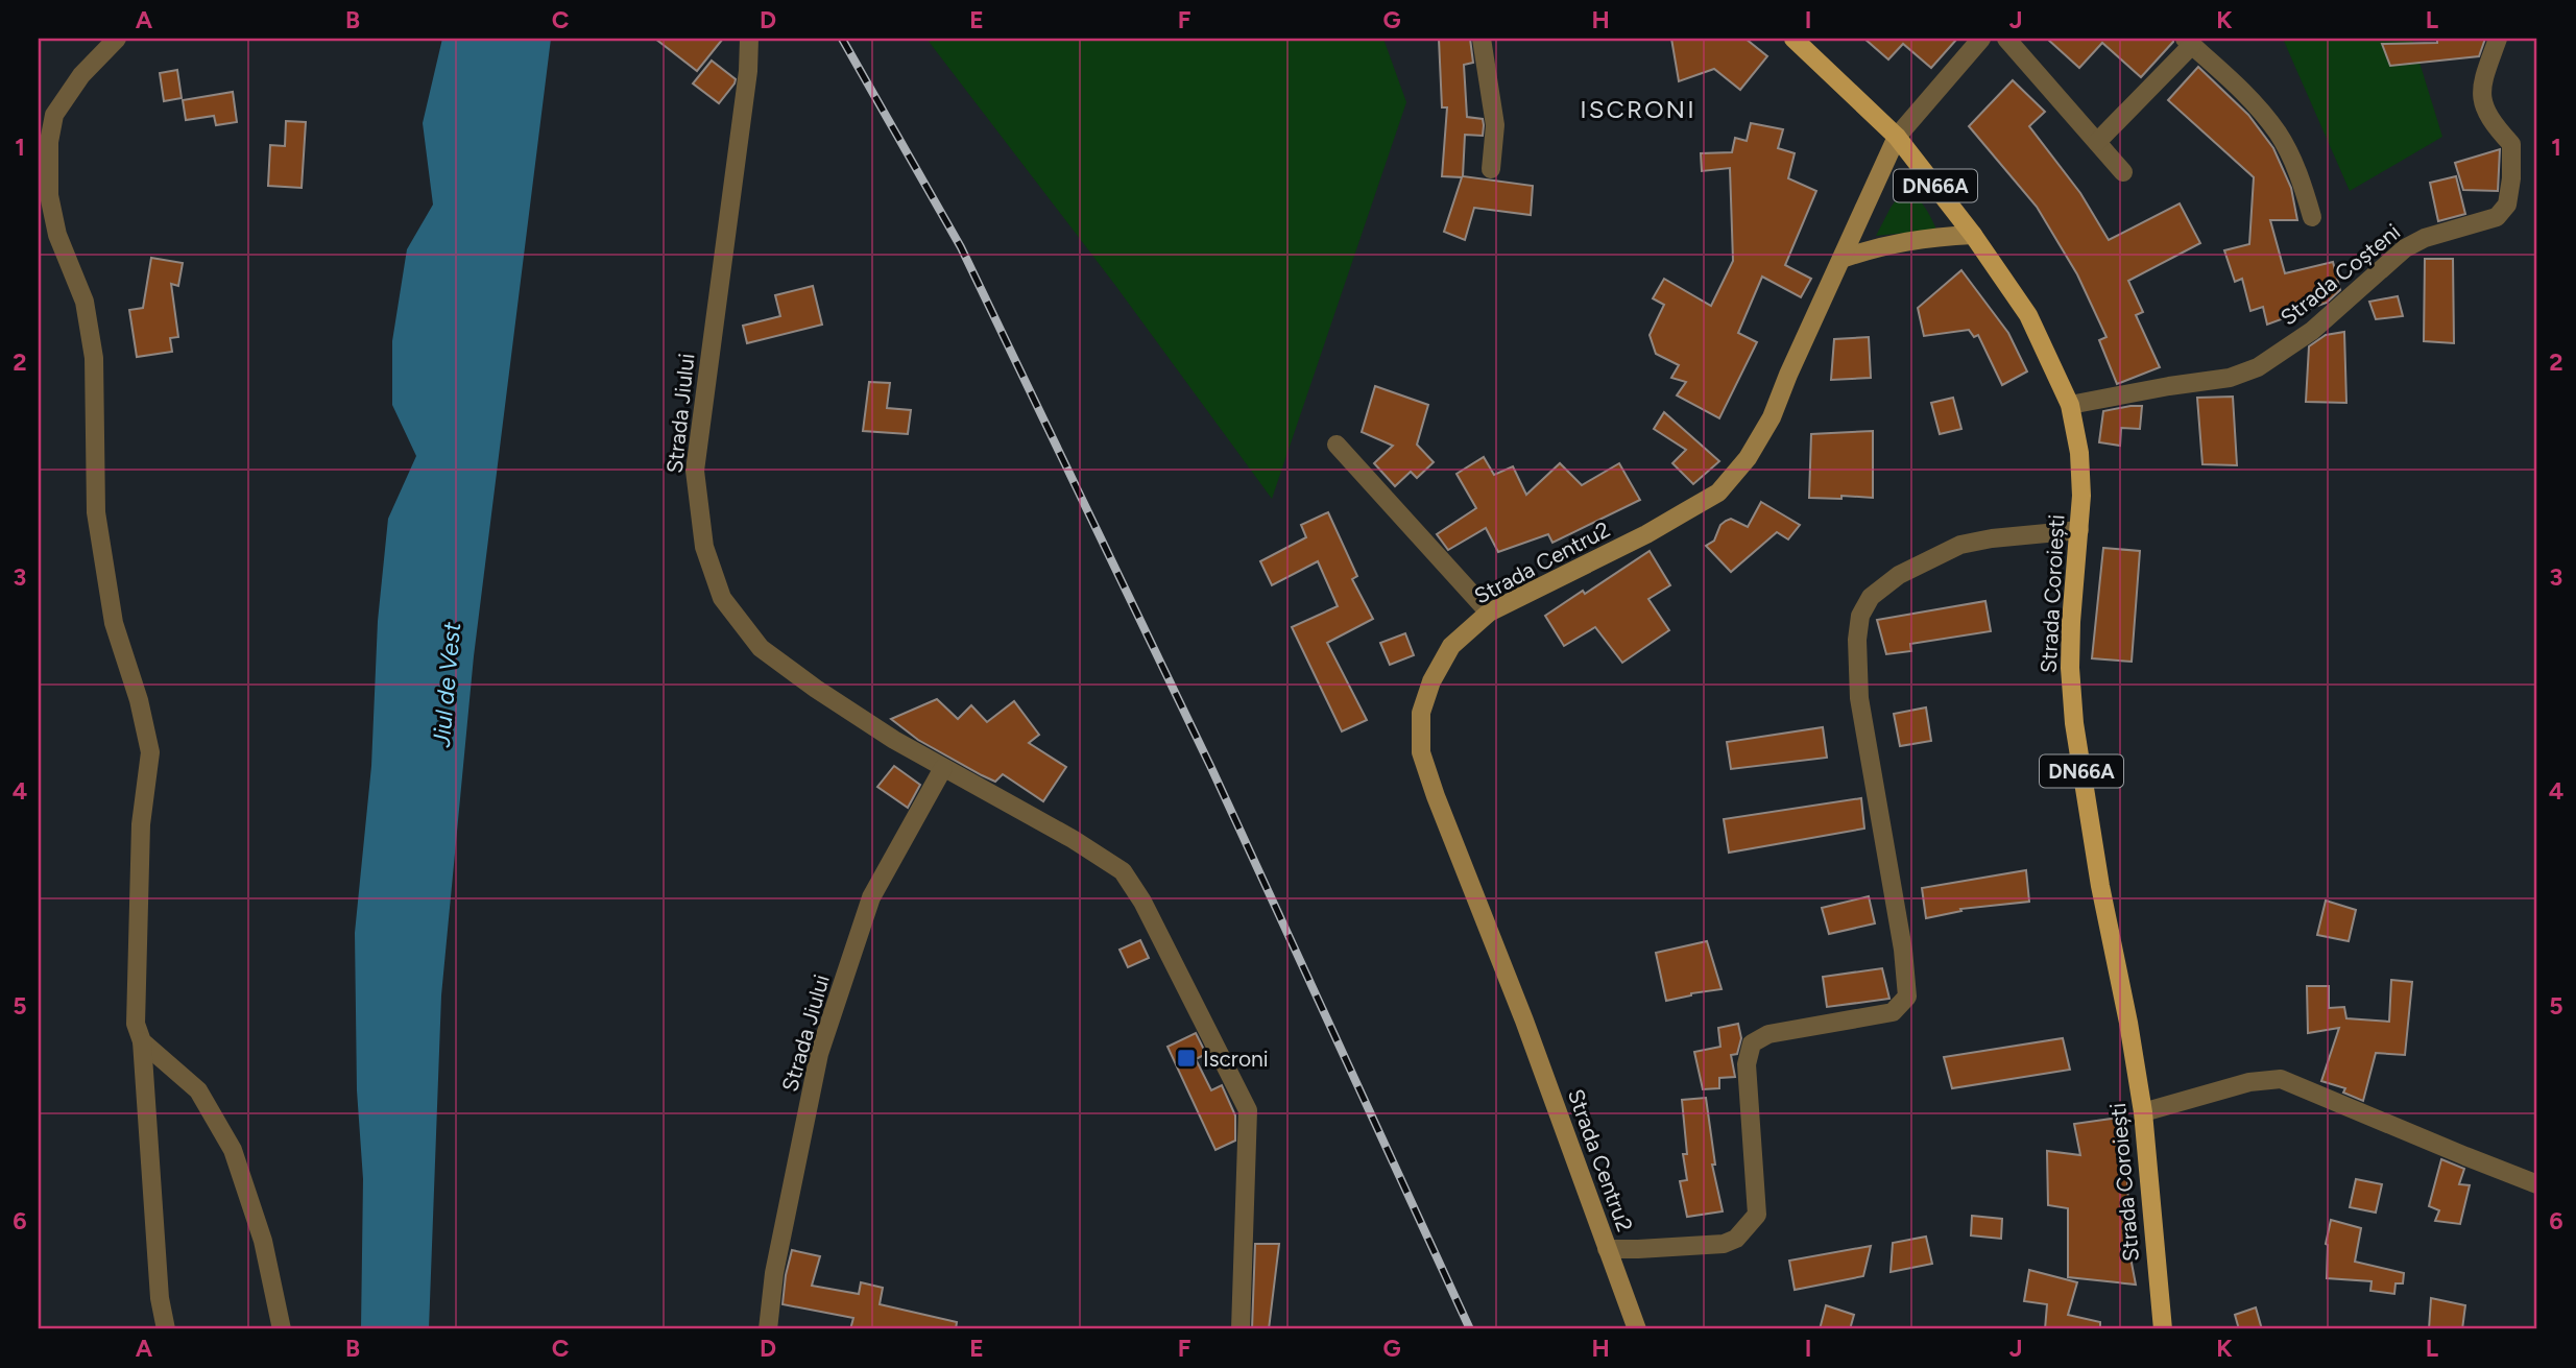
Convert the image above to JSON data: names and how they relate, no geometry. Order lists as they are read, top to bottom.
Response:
{
  "streets": {
    "main road": ["DN66A", "Strada Coroiești"],
    "street": ["Strada Coșteni", "Strada Jiului", "Strada Centru2"]
  },
  "crossings": [
    ["Strada Coșteni", "Strada Coroiești"],
    ["Strada Centru2", "Strada Coroiești"]
  ],
  "districts": ["ISCRONI"],
  "water": ["Jiul de Vest"],
  "places": {
    "transit": ["Iscroni"]
  },
  "grid": {
    "columns": [
      "A",
      "B",
      "C",
      "D",
      "E",
      "F",
      "G",
      "H",
      "I",
      "J",
      "K",
      "L"
    ],
    "rows": [
      "1",
      "2",
      "3",
      "4",
      "5",
      "6"
    ]
  }
}
